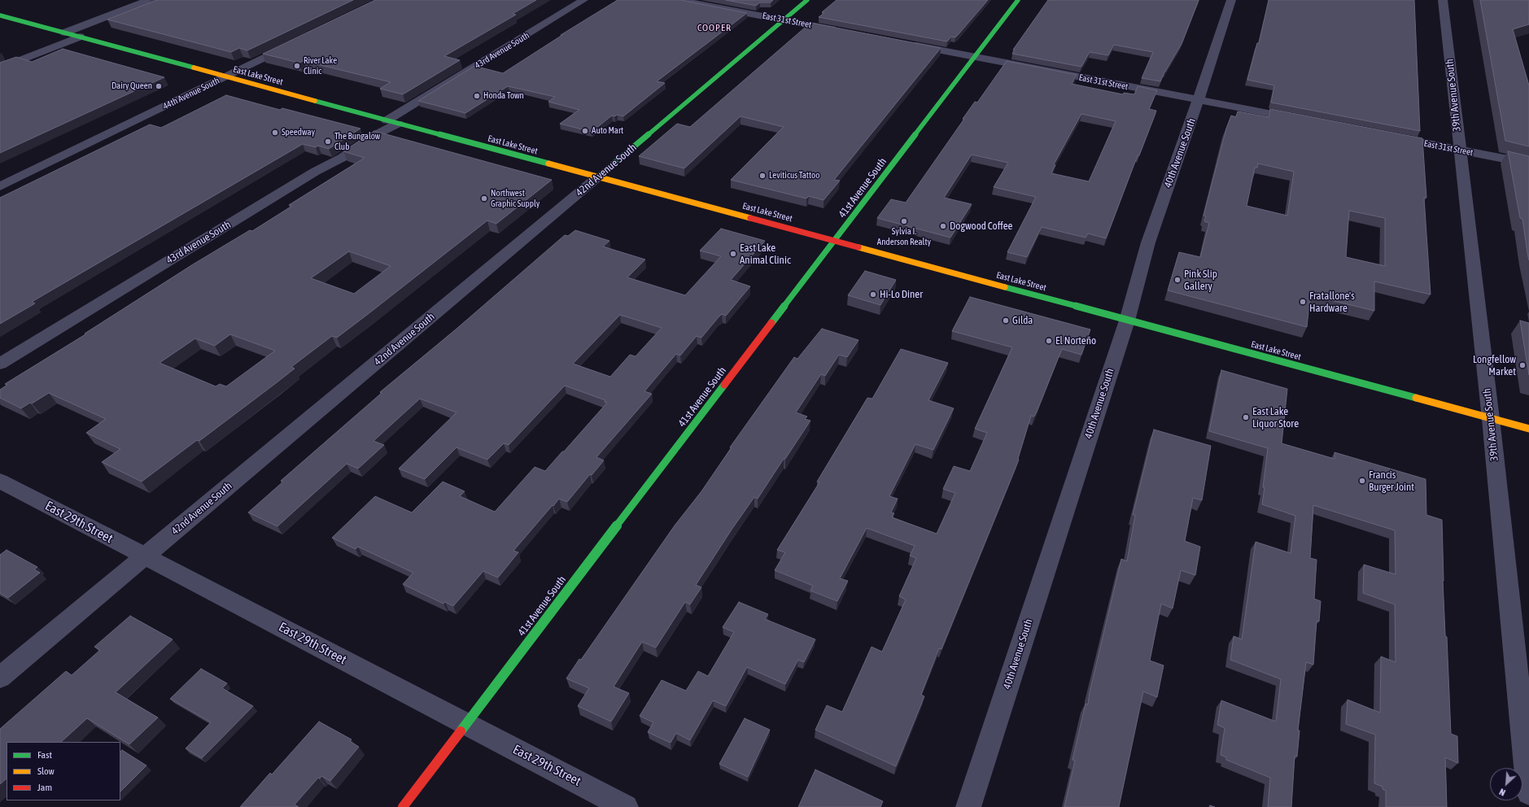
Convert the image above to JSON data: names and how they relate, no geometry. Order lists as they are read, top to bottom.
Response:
{
  "streets": {
    "main road": ["East Lake Street", "42nd Avenue South", "41st Avenue South"],
    "street": [
      "East 31st Street",
      "43rd Avenue South",
      "44th Avenue South",
      "39th Avenue South",
      "40th Avenue South",
      "East 29th Street"
    ]
  },
  "crossings": [
    ["East 31st Street", "39th Avenue South"],
    ["East 31st Street", "40th Avenue South"],
    ["East 31st Street", "42nd Avenue South"],
    ["East 31st Street", "41st Avenue South"],
    ["43rd Avenue South", "East Lake Street"],
    ["East Lake Street", "44th Avenue South"],
    ["East Lake Street", "39th Avenue South"],
    ["East Lake Street", "40th Avenue South"],
    ["East Lake Street", "42nd Avenue South"],
    ["East Lake Street", "41st Avenue South"],
    ["42nd Avenue South", "East 29th Street"],
    ["41st Avenue South", "East 29th Street"]
  ],
  "districts": ["COOPER"],
  "places": [
    "River Lake Clinic",
    "Dairy Queen",
    "Honda Town",
    "Auto Mart",
    "Speedway",
    "The Bungalow Club",
    "Leviticus Tattoo",
    "Northwest Graphic Supply",
    "Sylvia I. Anderson Realty",
    "Dogwood Coffee",
    "East Lake Animal Clinic",
    "Pink Slip Gallery",
    "Hi-Lo Diner",
    "Fratallone's Hardware",
    "Gilda",
    "El Norteño",
    "Longfellow Market",
    "East Lake Liquor Store",
    "Francis Burger Joint"
  ],
  "legend": ["Fast", "Slow", "Jam"],
  "north": "bottom left"
}
